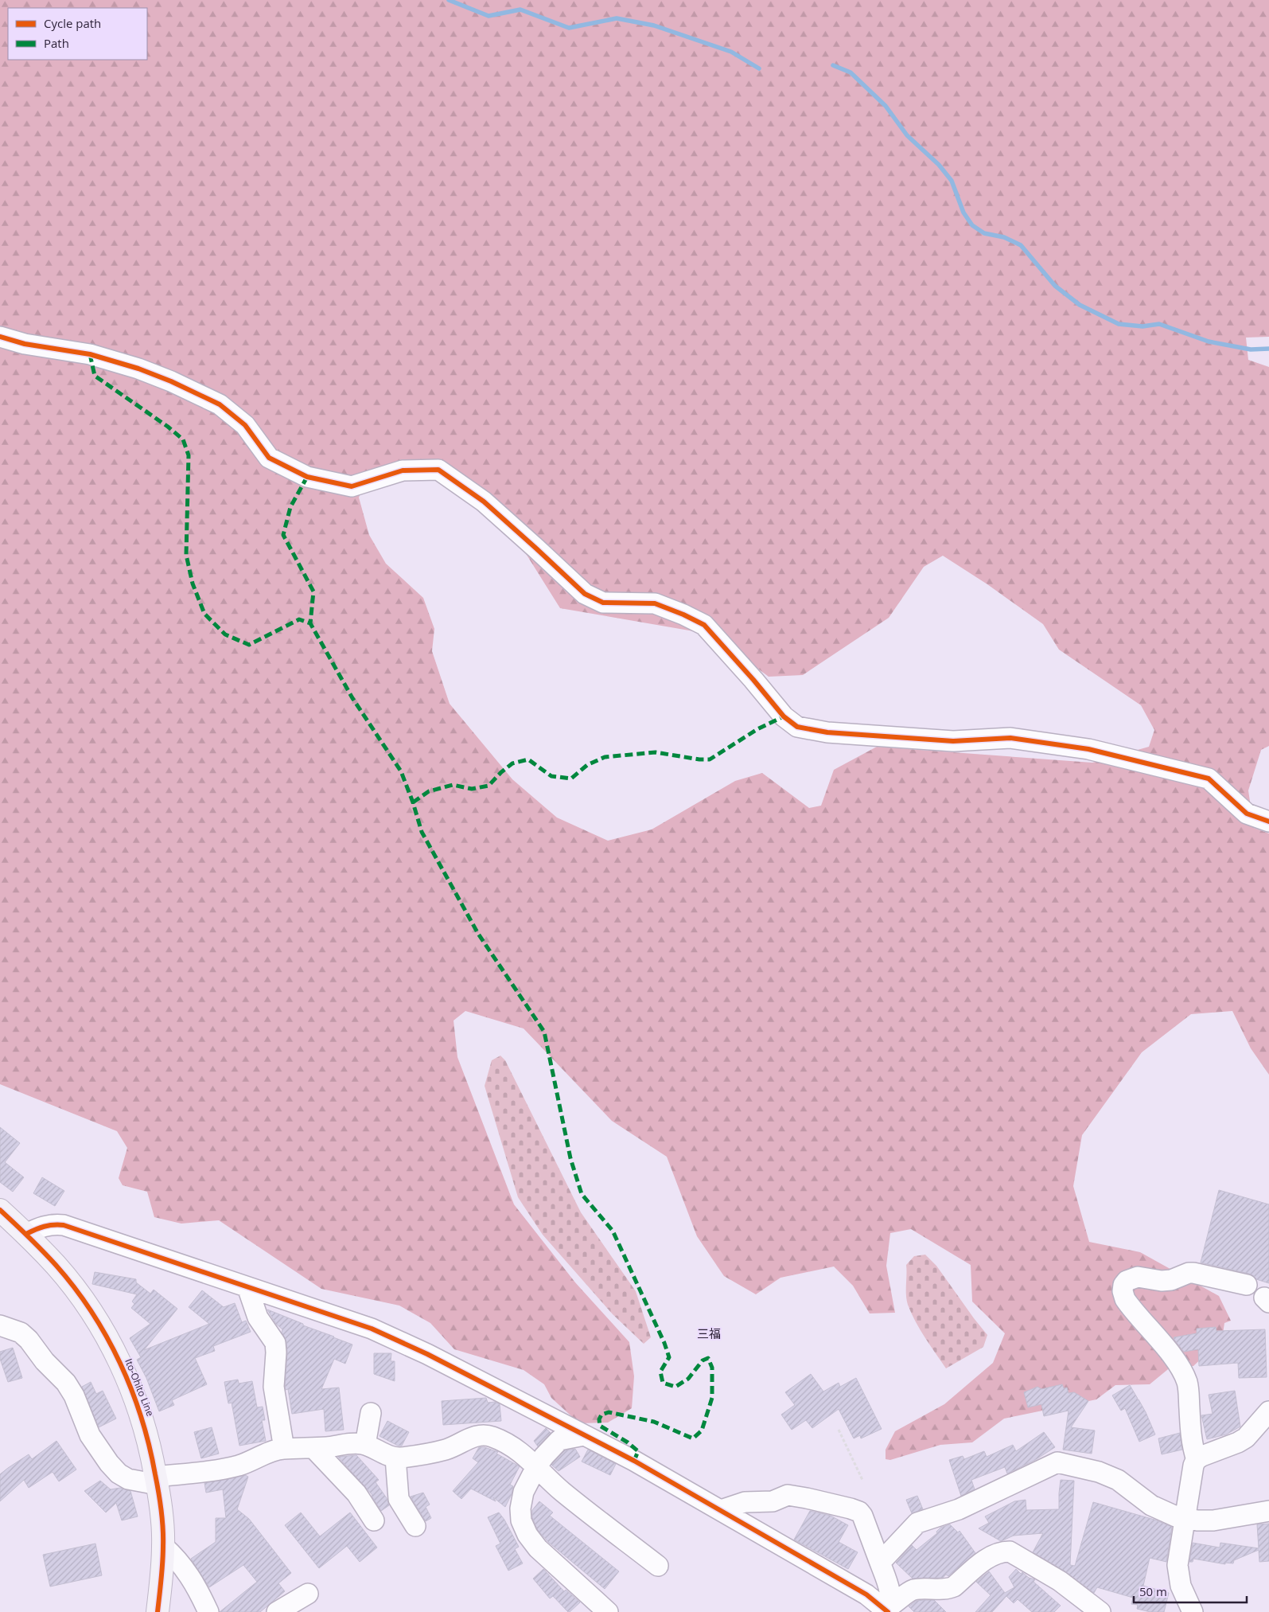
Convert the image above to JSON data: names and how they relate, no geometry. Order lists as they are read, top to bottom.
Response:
{
  "streets": {
    "main road": ["Ito-Ohito Line"]
  },
  "districts": ["三福"],
  "legend": ["Cycle path", "Path"],
  "scale_bar": "50 m"
}
